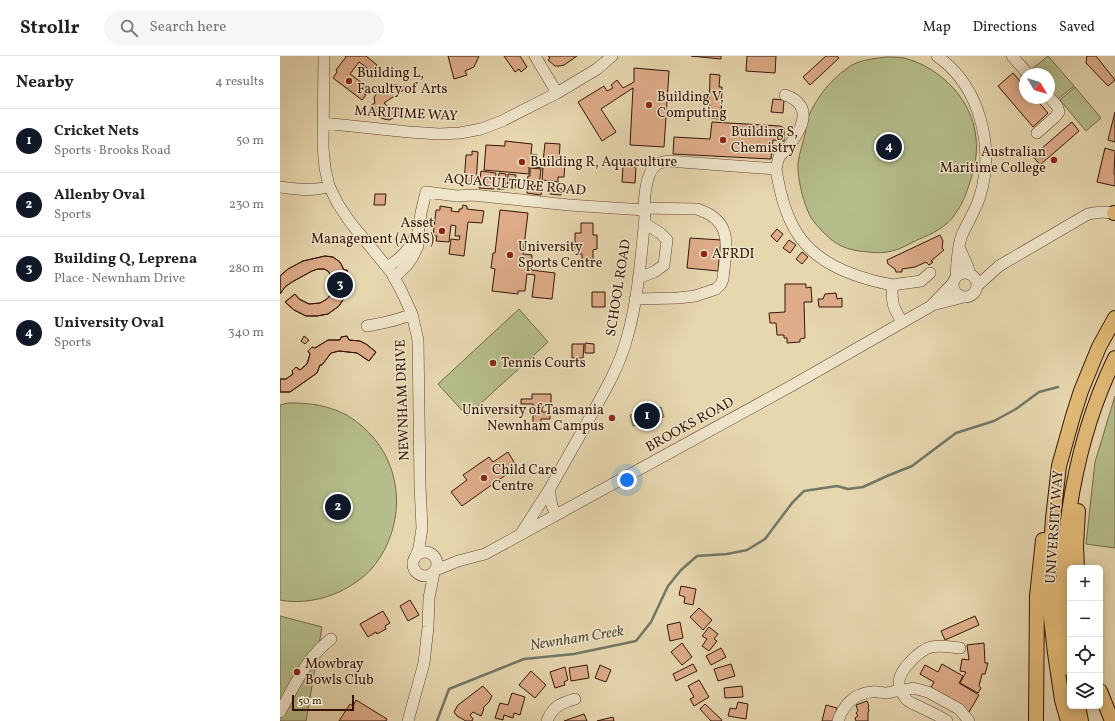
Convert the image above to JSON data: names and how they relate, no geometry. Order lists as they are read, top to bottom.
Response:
{
  "streets": {
    "main road": ["UNIVERSITY WAY"],
    "street": [
      "MARITIME WAY",
      "AQUACULTURE ROAD",
      "SCHOOL ROAD",
      "NEWNHAM DRIVE",
      "BROOKS ROAD"
    ]
  },
  "crossings": [
    ["MARITIME WAY", "NEWNHAM DRIVE"],
    ["AQUACULTURE ROAD", "SCHOOL ROAD"],
    ["AQUACULTURE ROAD", "NEWNHAM DRIVE"],
    ["SCHOOL ROAD", "BROOKS ROAD"],
    ["NEWNHAM DRIVE", "BROOKS ROAD"]
  ],
  "water": ["Newnham Creek"],
  "places": [
    "Building L, Faculty of Arts",
    "Building V, Computing",
    "Building S, Chemistry",
    "Australian Maritime College",
    "Building R, Aquaculture",
    "Asset Management (AMS)",
    "AFRDI",
    "University Sports Centre",
    "Tennis Courts",
    "University of Tasmania Newnham Campus",
    "Child Care Centre",
    "Mowbray Bowls Club"
  ],
  "scale_bar": "50 m",
  "north": "bottom right",
  "page": {
    "header": "Strollr",
    "search": "Search here",
    "nav": ["Map", "Directions", "Saved"],
    "heading": ["Nearby", "4 results"],
    "list": [
      {
        "mark": "1",
        "name": "Cricket Nets",
        "note": "Sports · Brooks Road",
        "value": "50 m"
      },
      {
        "mark": "2",
        "name": "Allenby Oval",
        "note": "Sports",
        "value": "230 m"
      },
      {
        "mark": "3",
        "name": "Building Q, Leprena",
        "note": "Place · Newnham Drive",
        "value": "280 m"
      },
      {
        "mark": "4",
        "name": "University Oval",
        "note": "Sports",
        "value": "340 m"
      }
    ],
    "pins": [
      "4",
      "3",
      "1",
      "2"
    ],
    "map_buttons": ["+", "−"],
    "scale": "50 m"
  }
}
